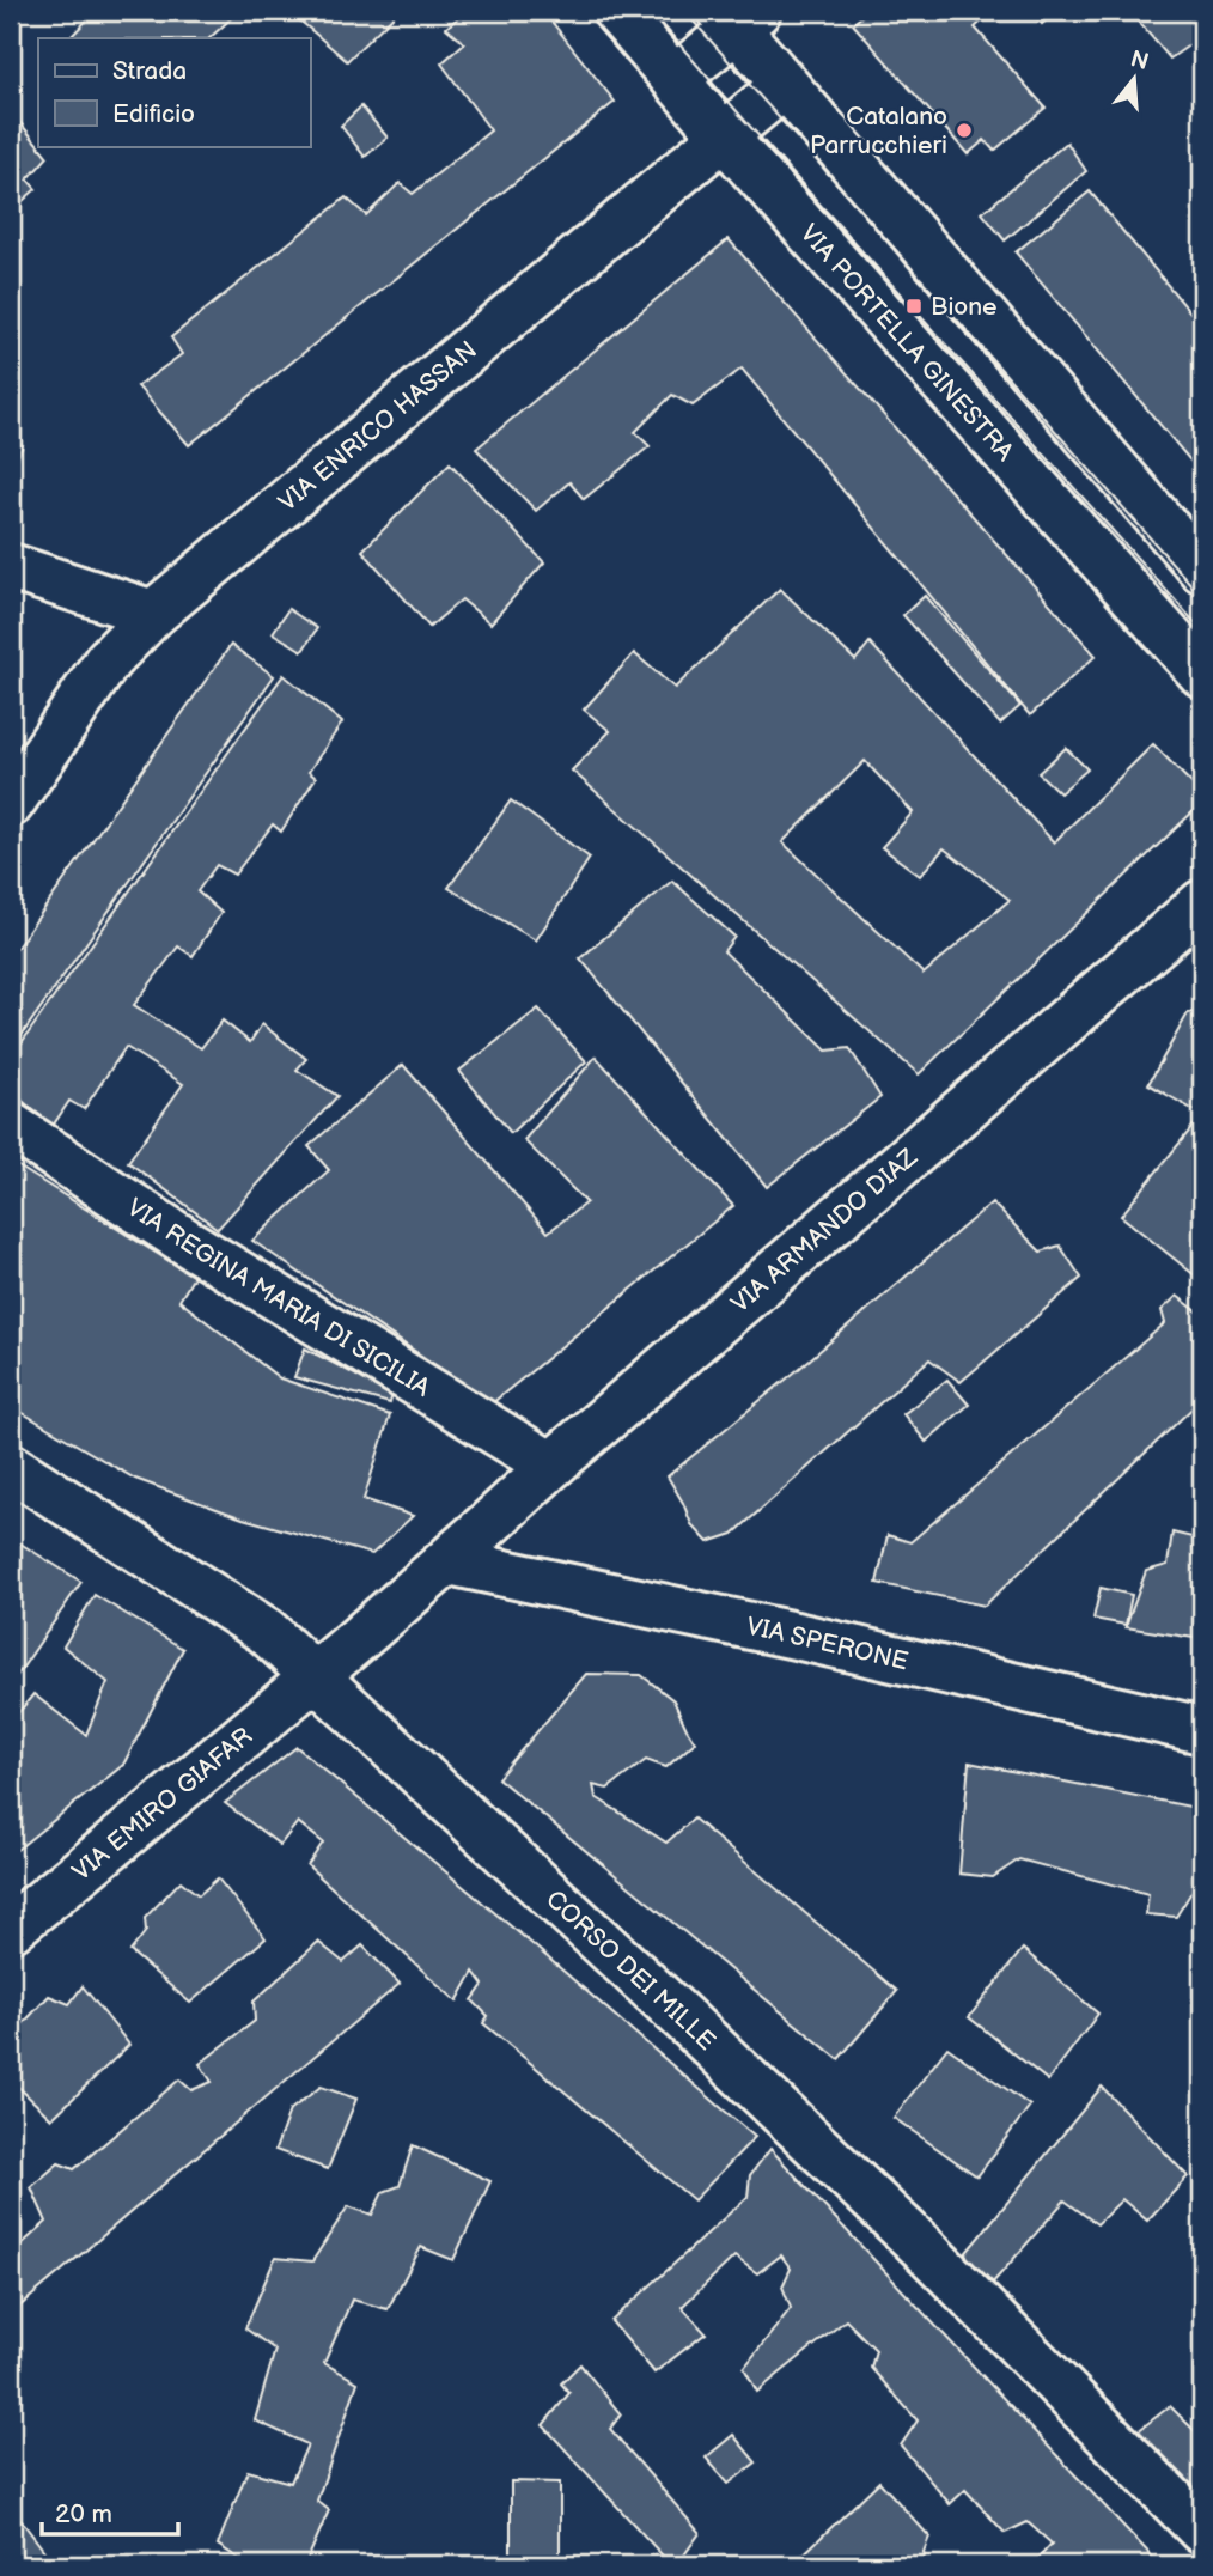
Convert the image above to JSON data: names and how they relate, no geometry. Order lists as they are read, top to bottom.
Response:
{
  "streets": {
    "street": [
      "VIA PORTELLA GINESTRA",
      "VIA ENRICO HASSAN",
      "VIA ARMANDO DIAZ",
      "VIA REGINA MARIA DI SICILIA",
      "VIA SPERONE",
      "VIA EMIRO GIAFAR",
      "CORSO DEI MILLE"
    ]
  },
  "crossings": [
    ["VIA PORTELLA GINESTRA", "VIA ENRICO HASSAN"],
    ["VIA ARMANDO DIAZ", "VIA REGINA MARIA DI SICILIA"],
    ["VIA ARMANDO DIAZ", "VIA SPERONE"],
    ["VIA ARMANDO DIAZ", "VIA EMIRO GIAFAR"],
    ["VIA SPERONE", "VIA EMIRO GIAFAR"],
    ["VIA EMIRO GIAFAR", "CORSO DEI MILLE"]
  ],
  "places": {
    "other": ["Catalano Parrucchieri"],
    "transit": ["Bione"]
  },
  "legend": ["Strada", "Edificio"],
  "scale_bar": "20 m",
  "north": "top"
}
